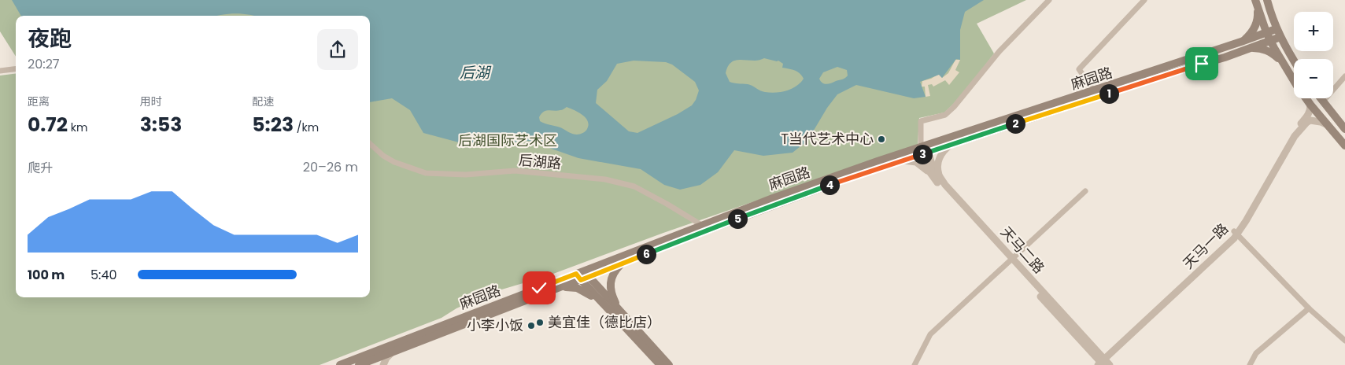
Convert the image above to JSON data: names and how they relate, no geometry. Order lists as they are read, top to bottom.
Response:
{
  "streets": {
    "main road": ["麻园路"],
    "street": ["后湖路", "天马一路", "天马二路"]
  },
  "crossings": [
    ["麻园路", "后湖路"],
    ["天马一路", "天马二路"]
  ],
  "water": ["后湖"],
  "parks": ["后湖国际艺术区"],
  "places": ["T当代艺术中心", "美宜佳（德比店）", "小李小饭"],
  "page": {
    "map_buttons": ["+", "−"],
    "heading": ["夜跑", "20:27"],
    "stats": [
      ["距离", "0.72 km"],
      ["用时", "3:53"],
      ["配速", "5:23 /km"]
    ],
    "pins": [
      "1",
      "2",
      "3",
      "4",
      "5",
      "6"
    ],
    "chart": ["爬升", "20–26 m"],
    "list": [
      {
        "name": "100 m",
        "note": "5:40"
      }
    ]
  }
}
